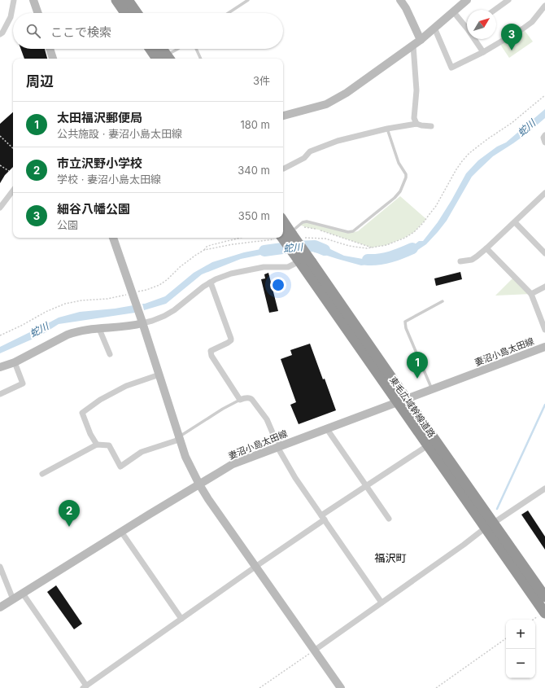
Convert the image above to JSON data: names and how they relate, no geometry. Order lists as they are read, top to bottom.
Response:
{
  "streets": {
    "highway": ["東毛広域幹線道路"],
    "street": ["妻沼小島太田線"]
  },
  "crossings": [
    ["妻沼小島太田線", "東毛広域幹線道路"]
  ],
  "districts": ["福沢町"],
  "water": ["蛇川"],
  "north": "top right",
  "page": {
    "search": "ここで検索",
    "pins": ["3", "1", "2"],
    "heading": ["周辺", "3件"],
    "list": [
      {
        "mark": "1",
        "name": "太田福沢郵便局",
        "note": "公共施設 · 妻沼小島太田線",
        "value": "180 m"
      },
      {
        "mark": "2",
        "name": "市立沢野小学校",
        "note": "学校 · 妻沼小島太田線",
        "value": "340 m"
      },
      {
        "mark": "3",
        "name": "細谷八幡公園",
        "note": "公園",
        "value": "350 m"
      }
    ],
    "map_buttons": ["+", "−"]
  }
}
